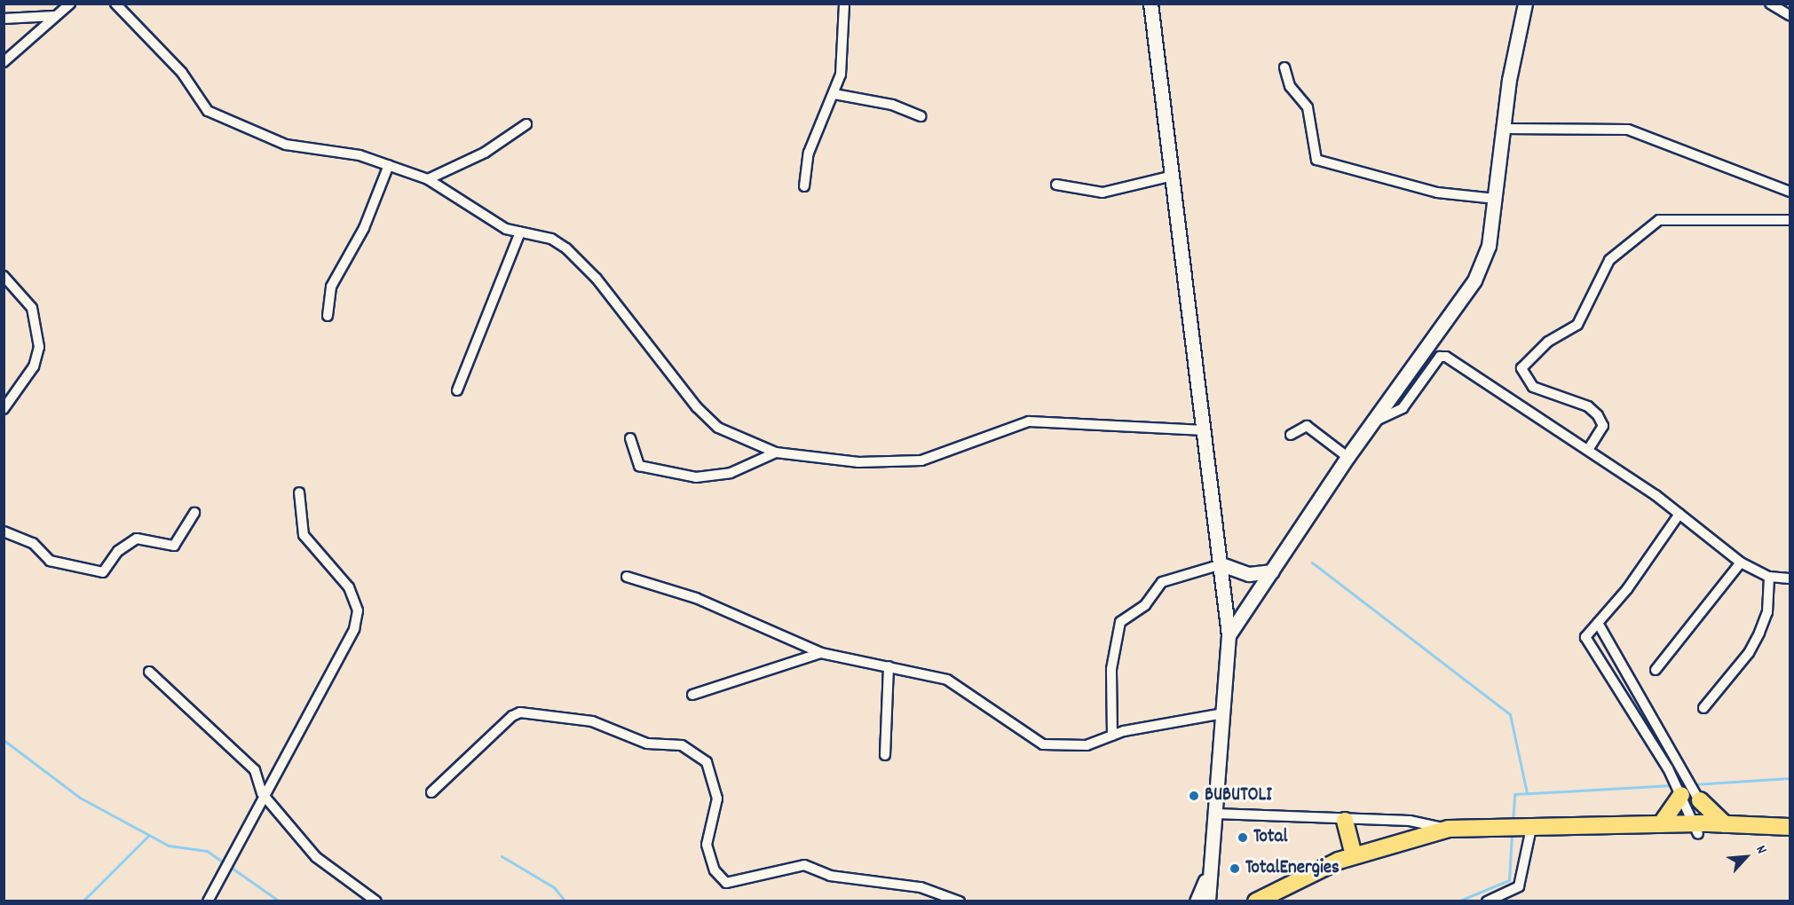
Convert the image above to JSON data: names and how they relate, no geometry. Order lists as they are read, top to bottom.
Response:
{
  "places": ["BUBUTOLI", "Total", "TotalEnergies"],
  "north": "top right"
}
